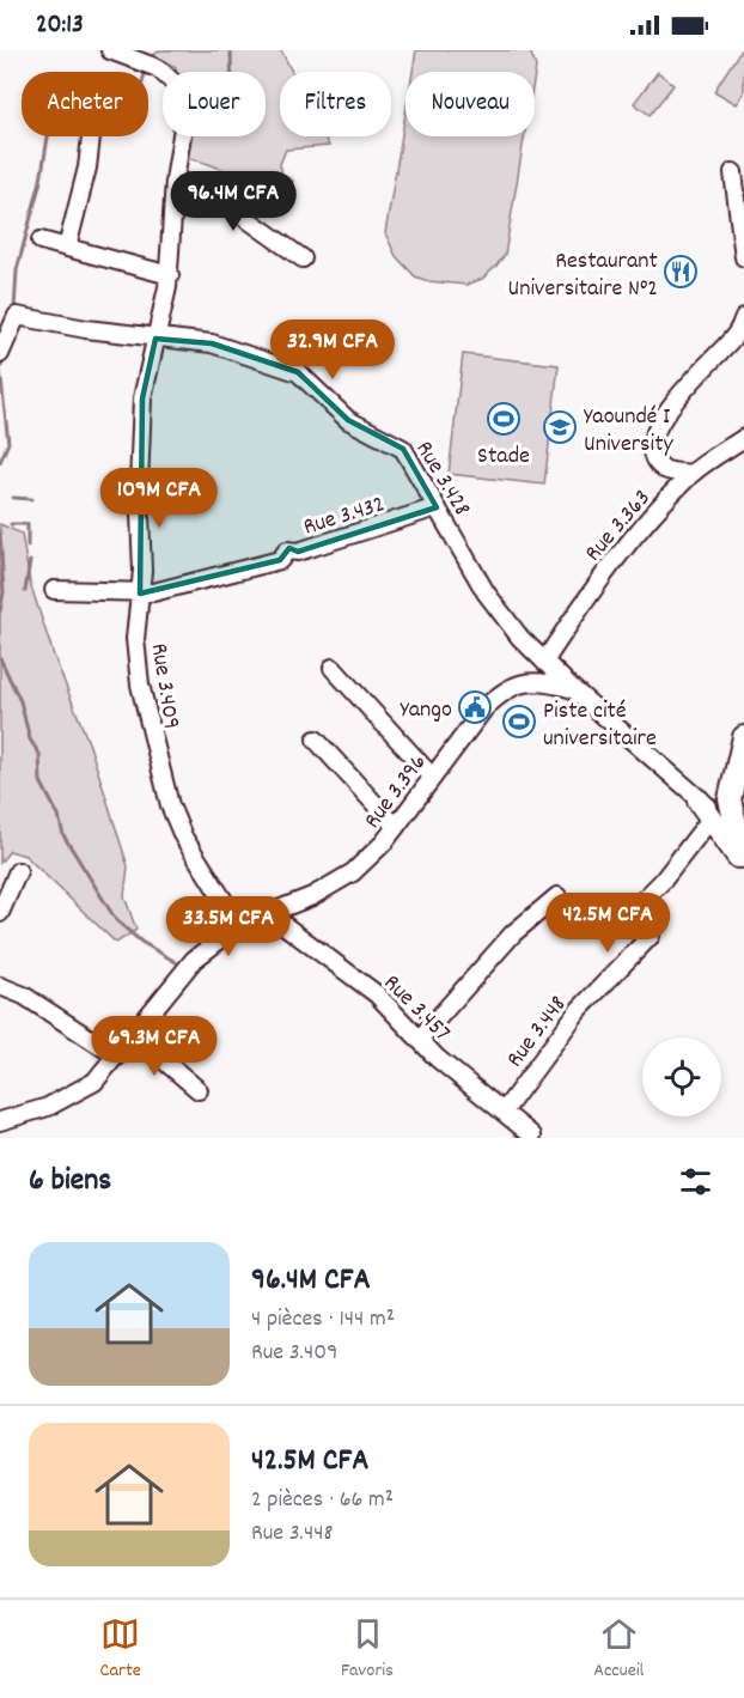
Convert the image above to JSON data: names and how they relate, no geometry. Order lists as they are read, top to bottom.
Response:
{
  "streets": {
    "street": [
      "Rue 3.428",
      "Rue 3.432",
      "Rue 3.363",
      "Rue 3.409",
      "Rue 3.396",
      "Rue 3.457",
      "Rue 3.448"
    ]
  },
  "crossings": [
    ["Rue 3.428", "Rue 3.432"],
    ["Rue 3.428", "Rue 3.363"],
    ["Rue 3.428", "Rue 3.409"],
    ["Rue 3.428", "Rue 3.396"],
    ["Rue 3.428", "Rue 3.448"],
    ["Rue 3.432", "Rue 3.409"],
    ["Rue 3.409", "Rue 3.396"],
    ["Rue 3.396", "Rue 3.457"],
    ["Rue 3.457", "Rue 3.448"]
  ],
  "places": {
    "restaurant": ["Restaurant Universitaire N°2"],
    "sports": ["Stade", "Piste cité universitaire"],
    "school or university": ["Yaoundé I University"],
    "public building": ["Yango"]
  },
  "page": {
    "status": "20:13",
    "chip": [
      "Acheter",
      "Louer",
      "Filtres",
      "Nouveau"
    ],
    "price": [
      "96.4M CFA",
      "32.9M CFA",
      "109M CFA",
      "42.5M CFA",
      "33.5M CFA",
      "69.3M CFA"
    ],
    "heading": "6 biens",
    "list": [
      {
        "name": "96.4M CFA",
        "note": "4 pièces · 144 m² · Rue 3.409"
      },
      {
        "name": "42.5M CFA",
        "note": "2 pièces · 66 m² · Rue 3.448"
      }
    ],
    "tabs": ["Carte", "Favoris", "Accueil"]
  }
}
